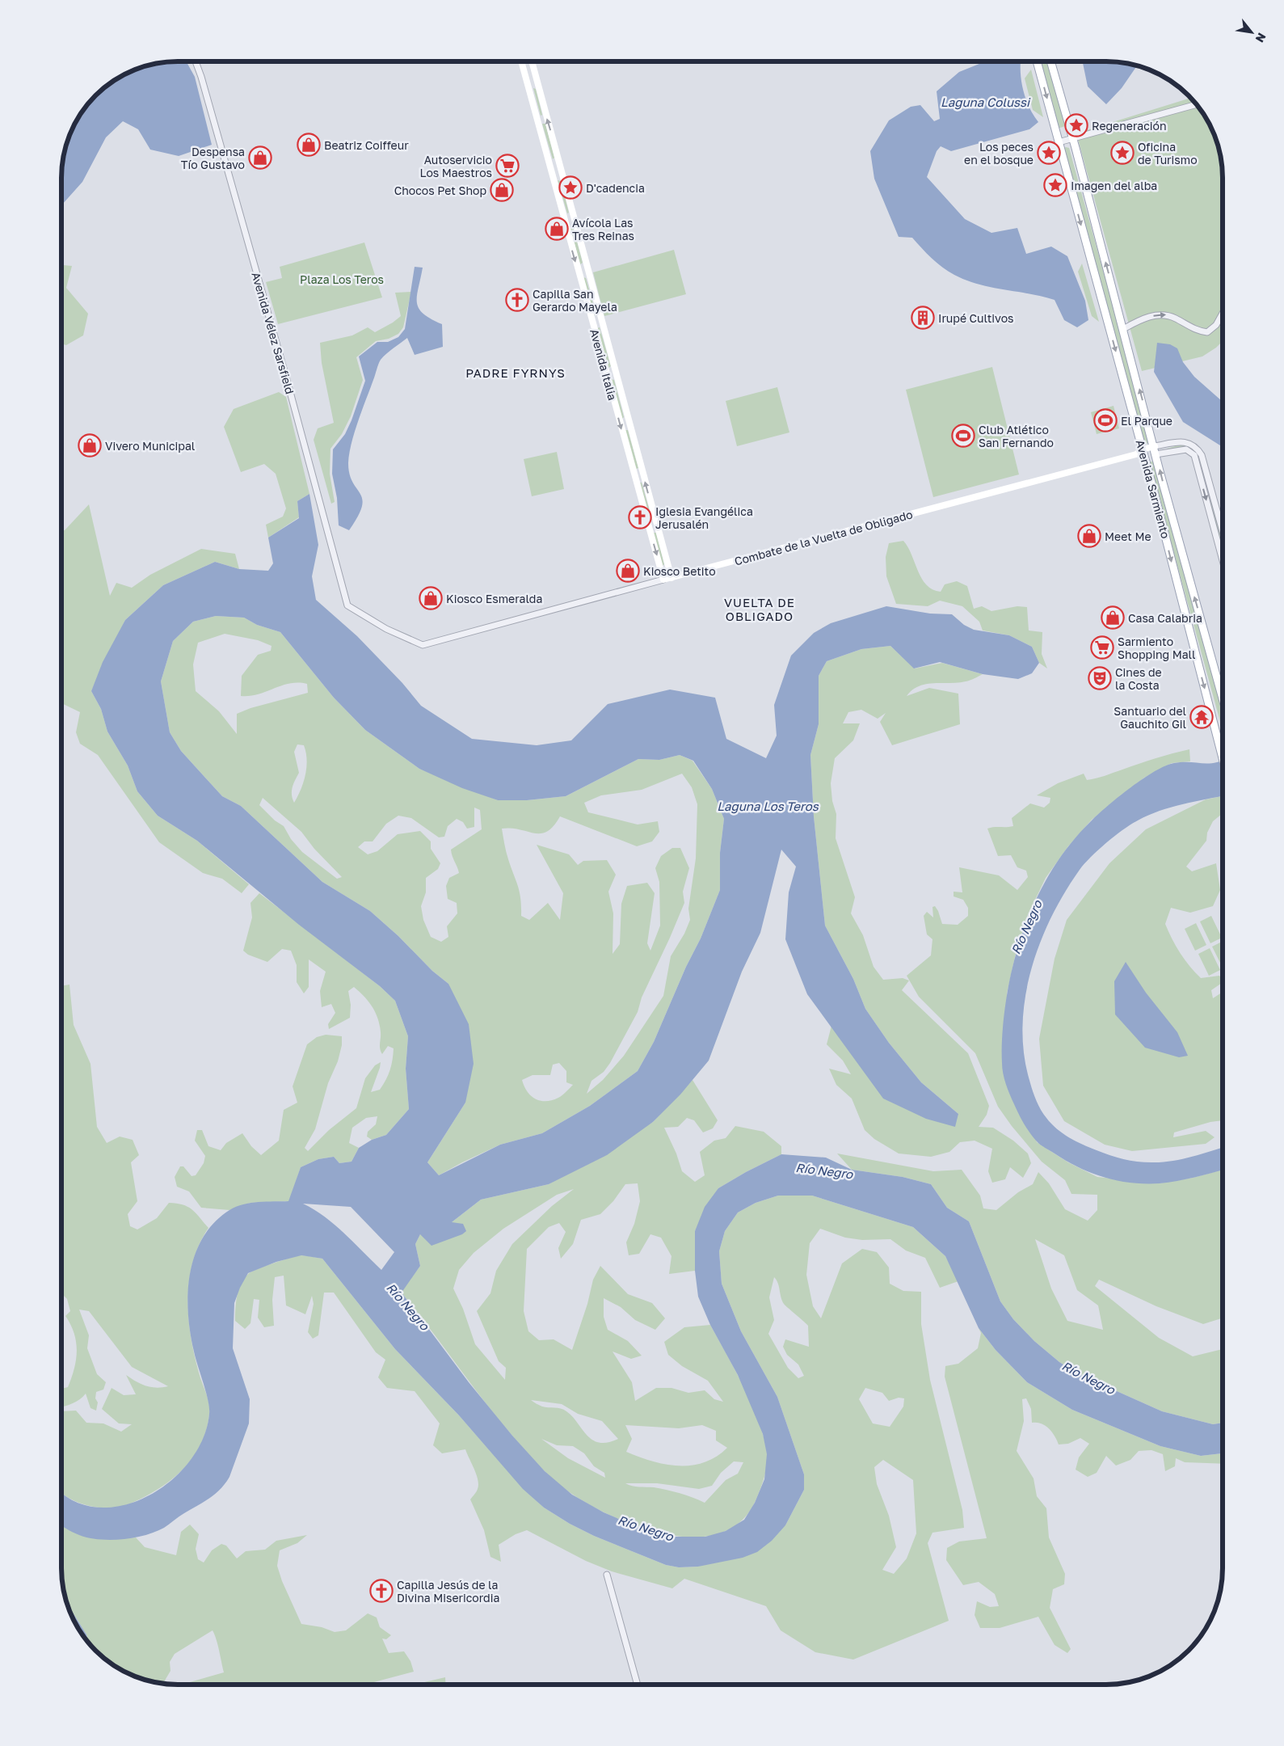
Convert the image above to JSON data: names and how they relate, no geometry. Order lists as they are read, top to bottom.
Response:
{
  "streets": {
    "main road": ["Avenida Italia", "Avenida Sarmiento", "Combate de la Vuelta de Obligado"],
    "street": ["Avenida Vélez Sarsfield"]
  },
  "crossings": [
    ["Avenida Vélez Sarsfield", "Combate de la Vuelta de Obligado"],
    ["Avenida Italia", "Combate de la Vuelta de Obligado"],
    ["Avenida Sarmiento", "Combate de la Vuelta de Obligado"]
  ],
  "districts": ["PADRE FYRNYS", "VUELTA DE OBLIGADO"],
  "water": ["Laguna Colussi", "Laguna Los Teros", "Río Negro"],
  "parks": ["Plaza Los Teros"],
  "places": {
    "place": [
      "Regeneración",
      "Los peces en el bosque",
      "Oficina de Turismo",
      "Imagen del alba",
      "D'cadencia"
    ],
    "shop": [
      "Beatriz Coiffeur",
      "Despensa Tío Gustavo",
      "Chocos Pet Shop",
      "Avícola Las Tres Reinas",
      "Vivero Municipal",
      "Meet Me",
      "Kiosco Betito",
      "Kiosco Esmeralda",
      "Casa Calabria"
    ],
    "supermarket": ["Autoservicio Los Maestros", "Sarmiento Shopping Mall"],
    "church": ["Capilla San Gerardo Mayela", "Iglesia Evangélica Jerusalén", "Capilla Jesús de la Divina Misericordia"],
    "building": ["Irupé Cultivos"],
    "sports": ["El Parque", "Club Atlético San Fernando"],
    "theatre": ["Cines de la Costa"],
    "temple": ["Santuario del Gauchito Gil"]
  },
  "north": "bottom right"
}
